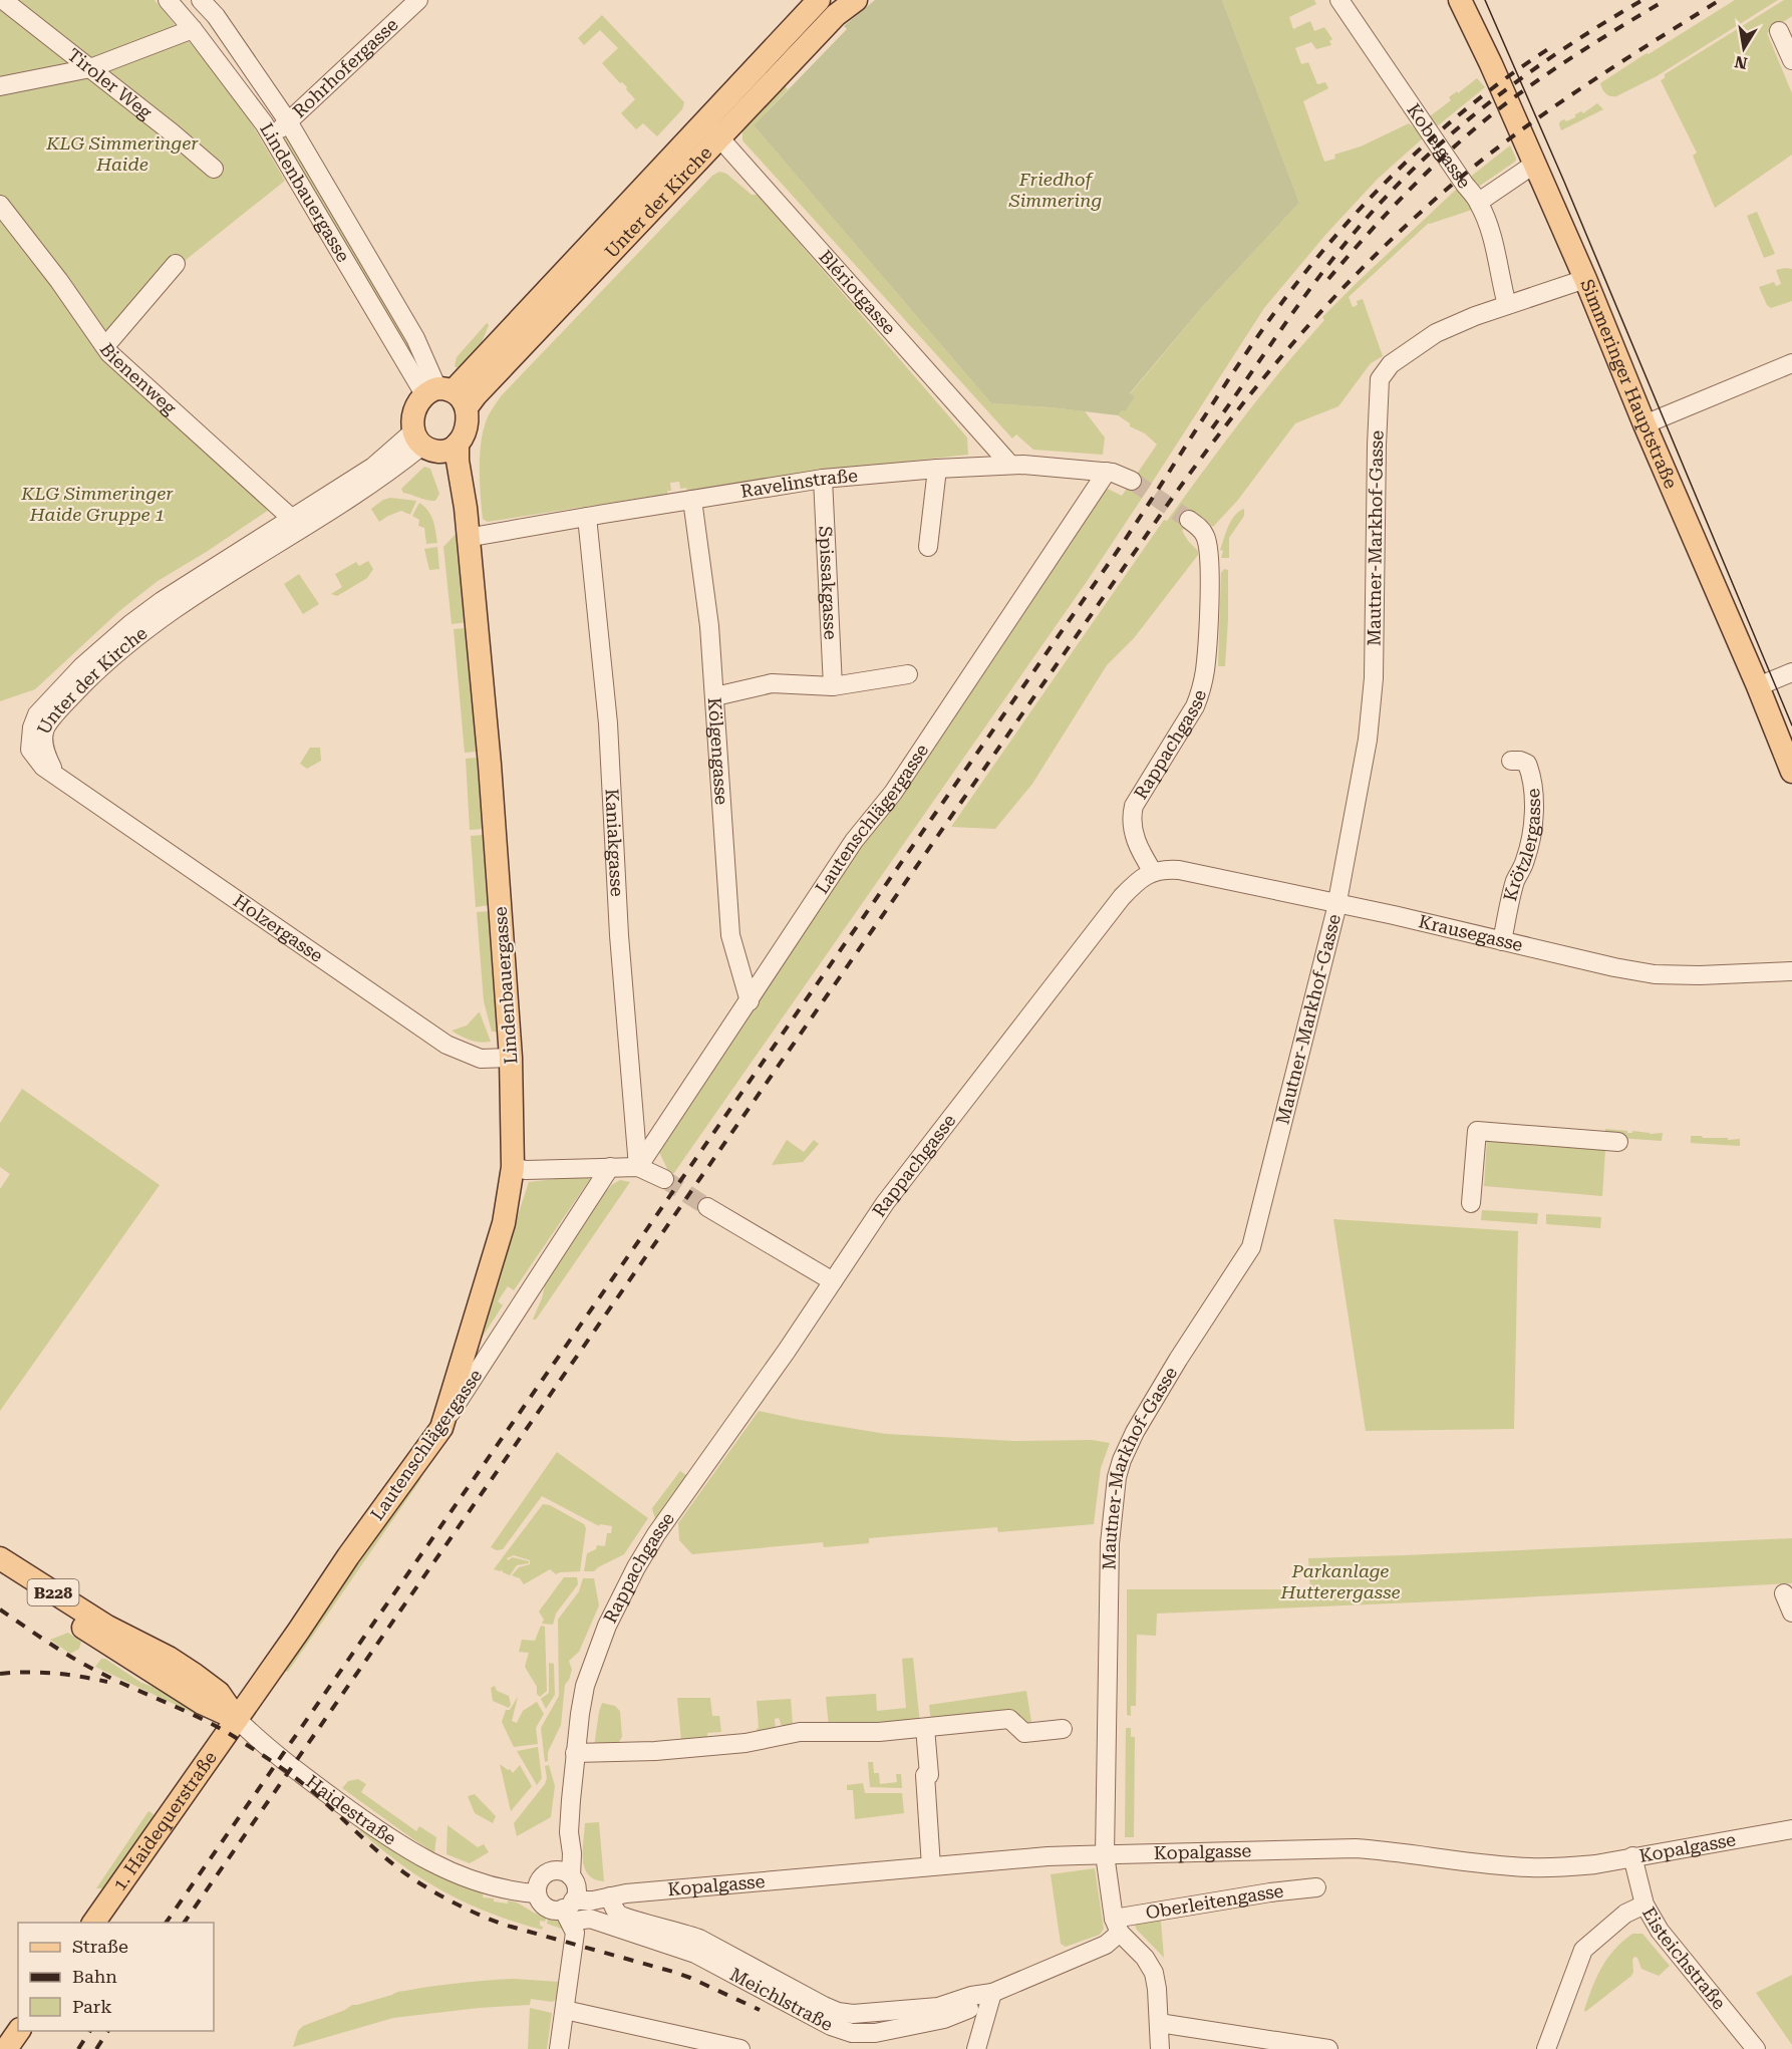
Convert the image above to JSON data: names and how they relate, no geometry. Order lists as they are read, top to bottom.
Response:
{
  "streets": {
    "main road": [
      "Lindenbauergasse",
      "Unter der Kirche",
      "Simmeringer Hauptstraße",
      "Lautenschlägergasse",
      "B228",
      "Haidestraße",
      "1. Haidequerstraße"
    ],
    "street": [
      "Rohrhofergasse",
      "Tiroler Weg",
      "Kobelgasse",
      "Blériotgasse",
      "Bienenweg",
      "Ravelinstraße",
      "Mautner-Markhof-Gasse",
      "Spissakgasse",
      "Rappachgasse",
      "Kölgengasse",
      "Kaniakgasse",
      "Krötzlergasse",
      "Holzergasse",
      "Krausegasse",
      "Kopalgasse",
      "Oberleitengasse",
      "Eisteichstraße",
      "Meichlstraße"
    ]
  },
  "crossings": [
    ["Rohrhofergasse", "Lindenbauergasse"],
    ["Kobelgasse", "Mautner-Markhof-Gasse"],
    ["Lindenbauergasse", "Unter der Kirche"],
    ["Lindenbauergasse", "Ravelinstraße"],
    ["Lindenbauergasse", "Lautenschlägergasse"],
    ["Lindenbauergasse", "Holzergasse"],
    ["Unter der Kirche", "Blériotgasse"],
    ["Unter der Kirche", "Bienenweg"],
    ["Unter der Kirche", "Holzergasse"],
    ["Blériotgasse", "Ravelinstraße"],
    ["Simmeringer Hauptstraße", "Mautner-Markhof-Gasse"],
    ["Ravelinstraße", "Spissakgasse"],
    ["Ravelinstraße", "Kölgengasse"],
    ["Ravelinstraße", "Lautenschlägergasse"],
    ["Ravelinstraße", "Kaniakgasse"],
    ["Mautner-Markhof-Gasse", "Krausegasse"],
    ["Mautner-Markhof-Gasse", "Kopalgasse"],
    ["Mautner-Markhof-Gasse", "Oberleitengasse"],
    ["Mautner-Markhof-Gasse", "Meichlstraße"],
    ["Rappachgasse", "Krausegasse"],
    ["Rappachgasse", "Haidestraße"],
    ["Rappachgasse", "Kopalgasse"],
    ["Rappachgasse", "Meichlstraße"],
    ["Kölgengasse", "Lautenschlägergasse"],
    ["Lautenschlägergasse", "Kaniakgasse"],
    ["Lautenschlägergasse", "Haidestraße"],
    ["Lautenschlägergasse", "1. Haidequerstraße"],
    ["Krötzlergasse", "Krausegasse"],
    ["Haidestraße", "1. Haidequerstraße"],
    ["Kopalgasse", "Eisteichstraße"],
    ["Kopalgasse", "Meichlstraße"],
    ["Oberleitengasse", "Meichlstraße"]
  ],
  "parks": [
    "KLG Simmeringer Haide",
    "Friedhof Simmering",
    "KLG Simmeringer Haide Gruppe 1",
    "Parkanlage Hutterergasse"
  ],
  "legend": ["Straße", "Bahn", "Park"],
  "north": "bottom"
}
